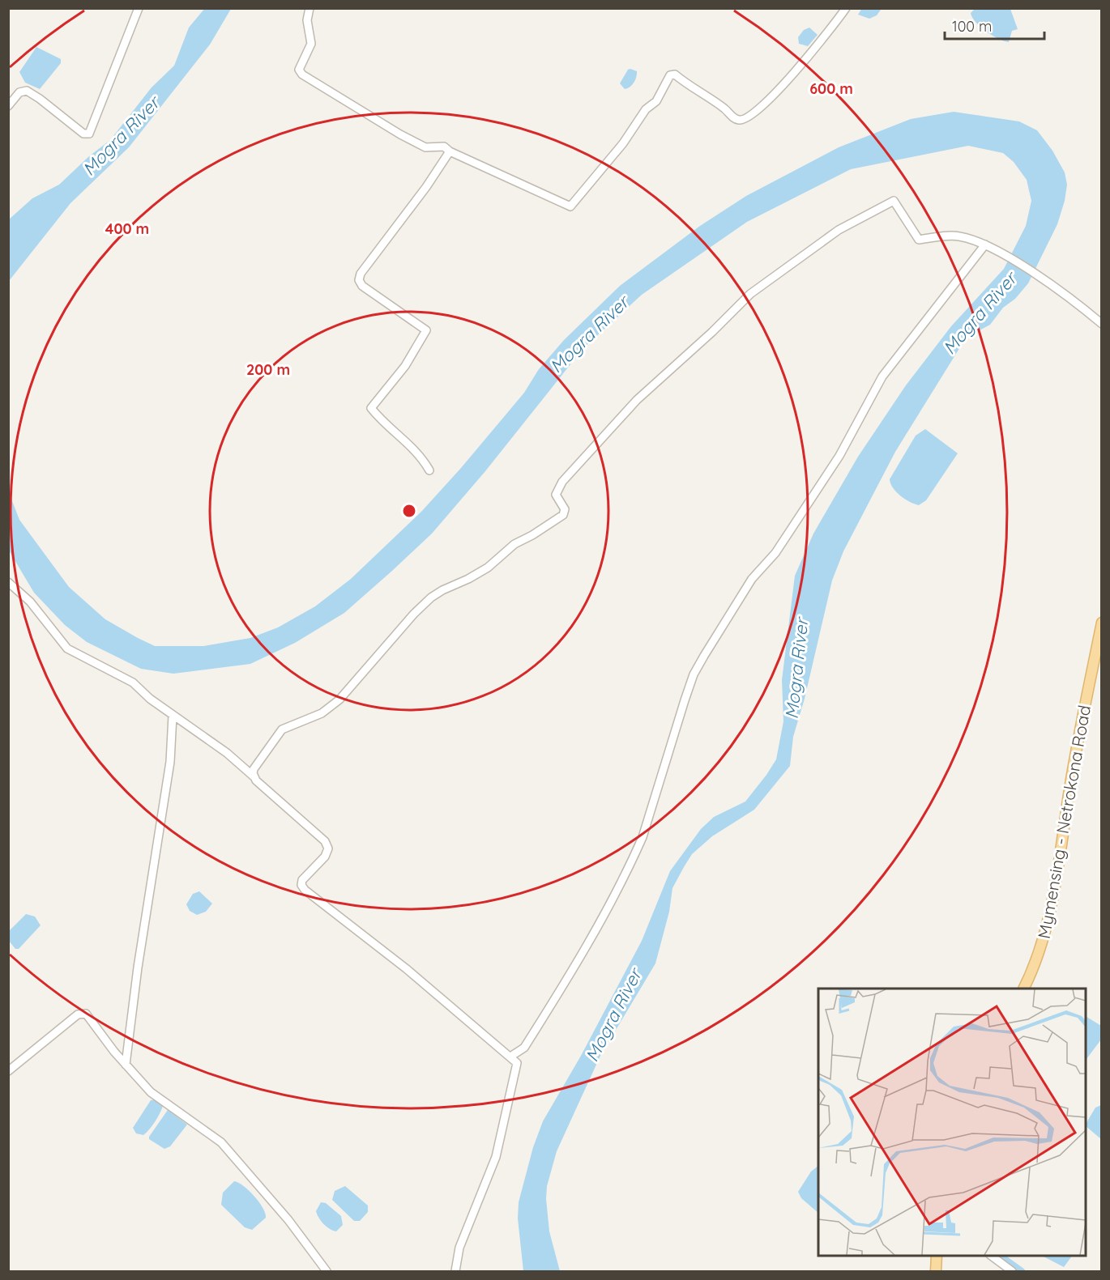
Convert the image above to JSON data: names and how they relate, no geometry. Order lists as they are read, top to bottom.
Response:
{
  "streets": {
    "main road": ["Mymensing - Netrokona Road"]
  },
  "water": ["Mogra River"],
  "scale_bar": "100 m",
  "rings": ["600 m", "400 m", "200 m"]
}
